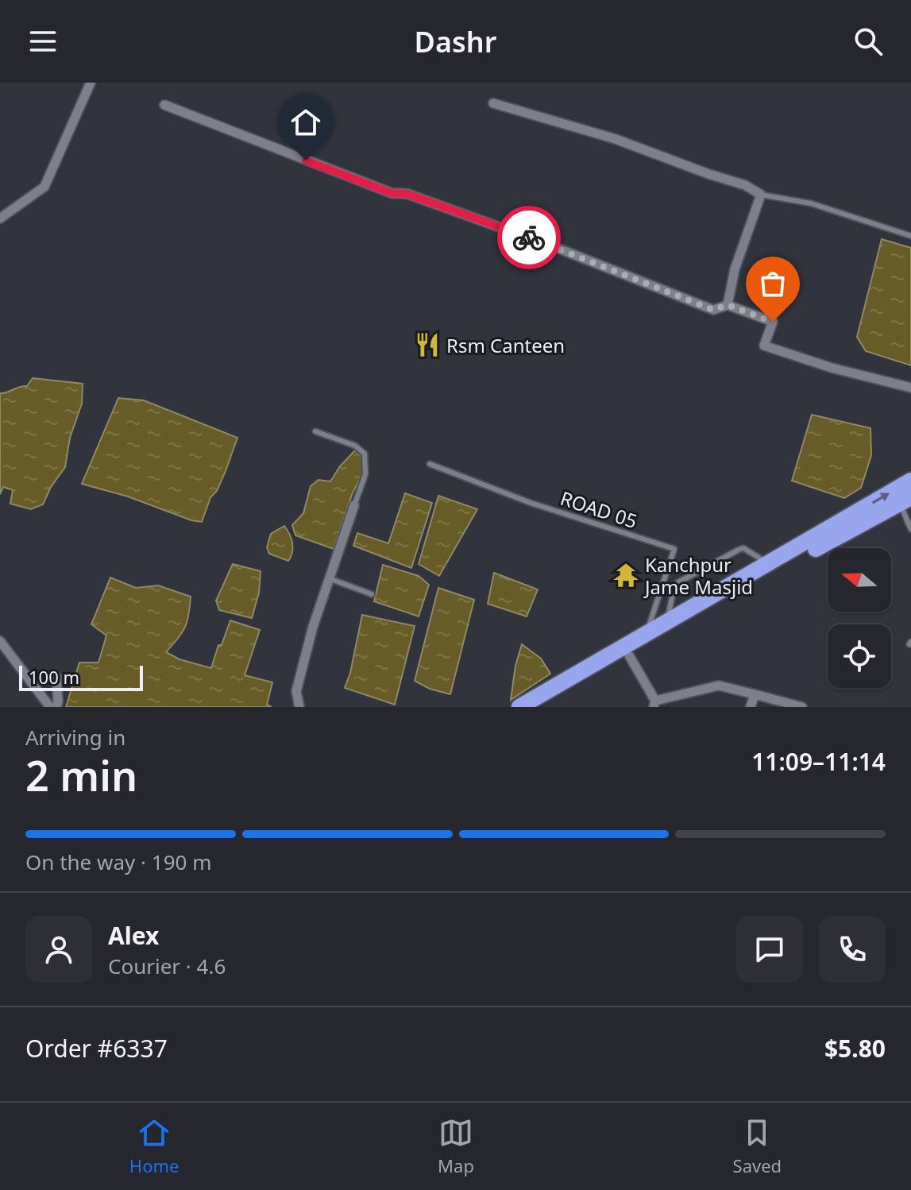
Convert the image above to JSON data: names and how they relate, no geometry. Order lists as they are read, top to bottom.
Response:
{
  "streets": {
    "lane": ["ROAD 05"]
  },
  "places": {
    "restaurant": ["Rsm Canteen"],
    "temple": ["Kanchpur Jame Masjid"]
  },
  "scale_bar": "100 m",
  "north": "left",
  "page": {
    "header": "Dashr",
    "scale": "100 m",
    "heading": ["2 min", "Arriving in", "11:09–11:14"],
    "panel": [
      "Alex",
      "Courier · 4.6",
      "Order #6337",
      "$5.80"
    ],
    "bar": "On the way · 190 m",
    "tabs": ["Home", "Map", "Saved"]
  }
}
